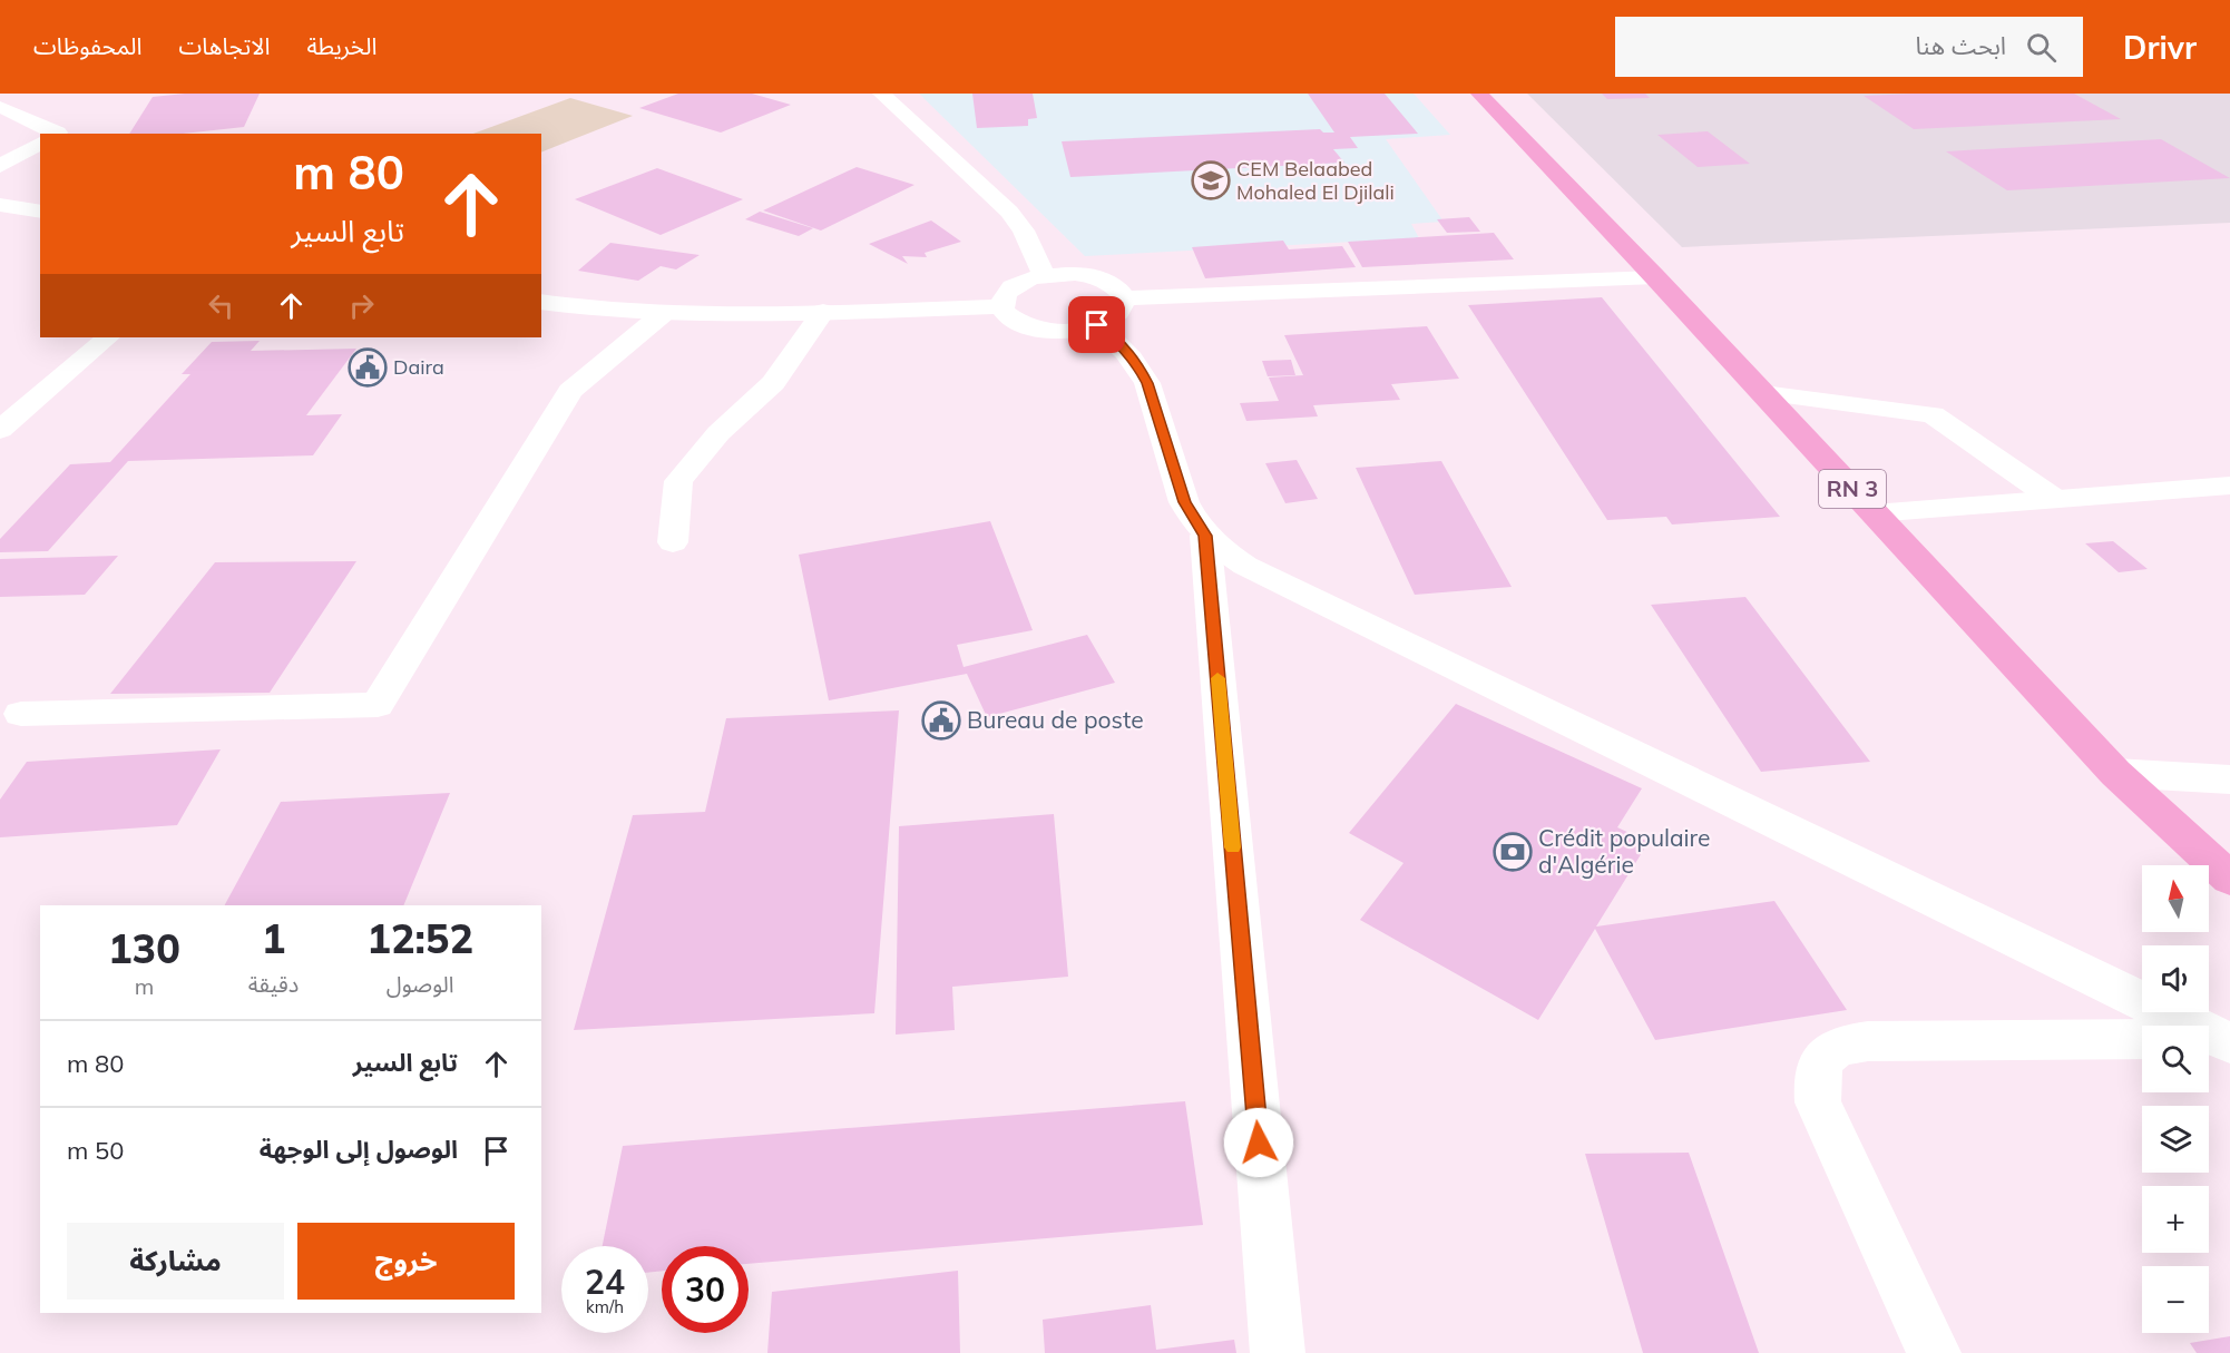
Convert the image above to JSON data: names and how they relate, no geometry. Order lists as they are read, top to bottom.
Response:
{
  "streets": {
    "main road": ["RN 3"]
  },
  "places": {
    "school or university": ["CEM Belaabed Mohaled El Djilali"],
    "public building": ["Daira", "Bureau de poste"],
    "bank": ["Crédit populaire d'Algérie"]
  },
  "north": "top",
  "page": {
    "header": "Drivr",
    "search": "ابحث هنا",
    "nav": ["الخريطة", "الاتجاهات", "المحفوظات"],
    "turn": ["80 m", "تابع السير"],
    "map_buttons": ["+", "−"],
    "eta": [
      "12:52",
      "الوصول",
      "1",
      "دقيقة",
      "130",
      "m"
    ],
    "list": [
      {
        "name": "تابع السير",
        "value": "80 m"
      },
      {
        "name": "الوصول إلى الوجهة",
        "value": "50 m"
      }
    ],
    "buttons": ["خروج", "مشاركة"],
    "speed": "24 km/h",
    "limit": "30"
  }
}
